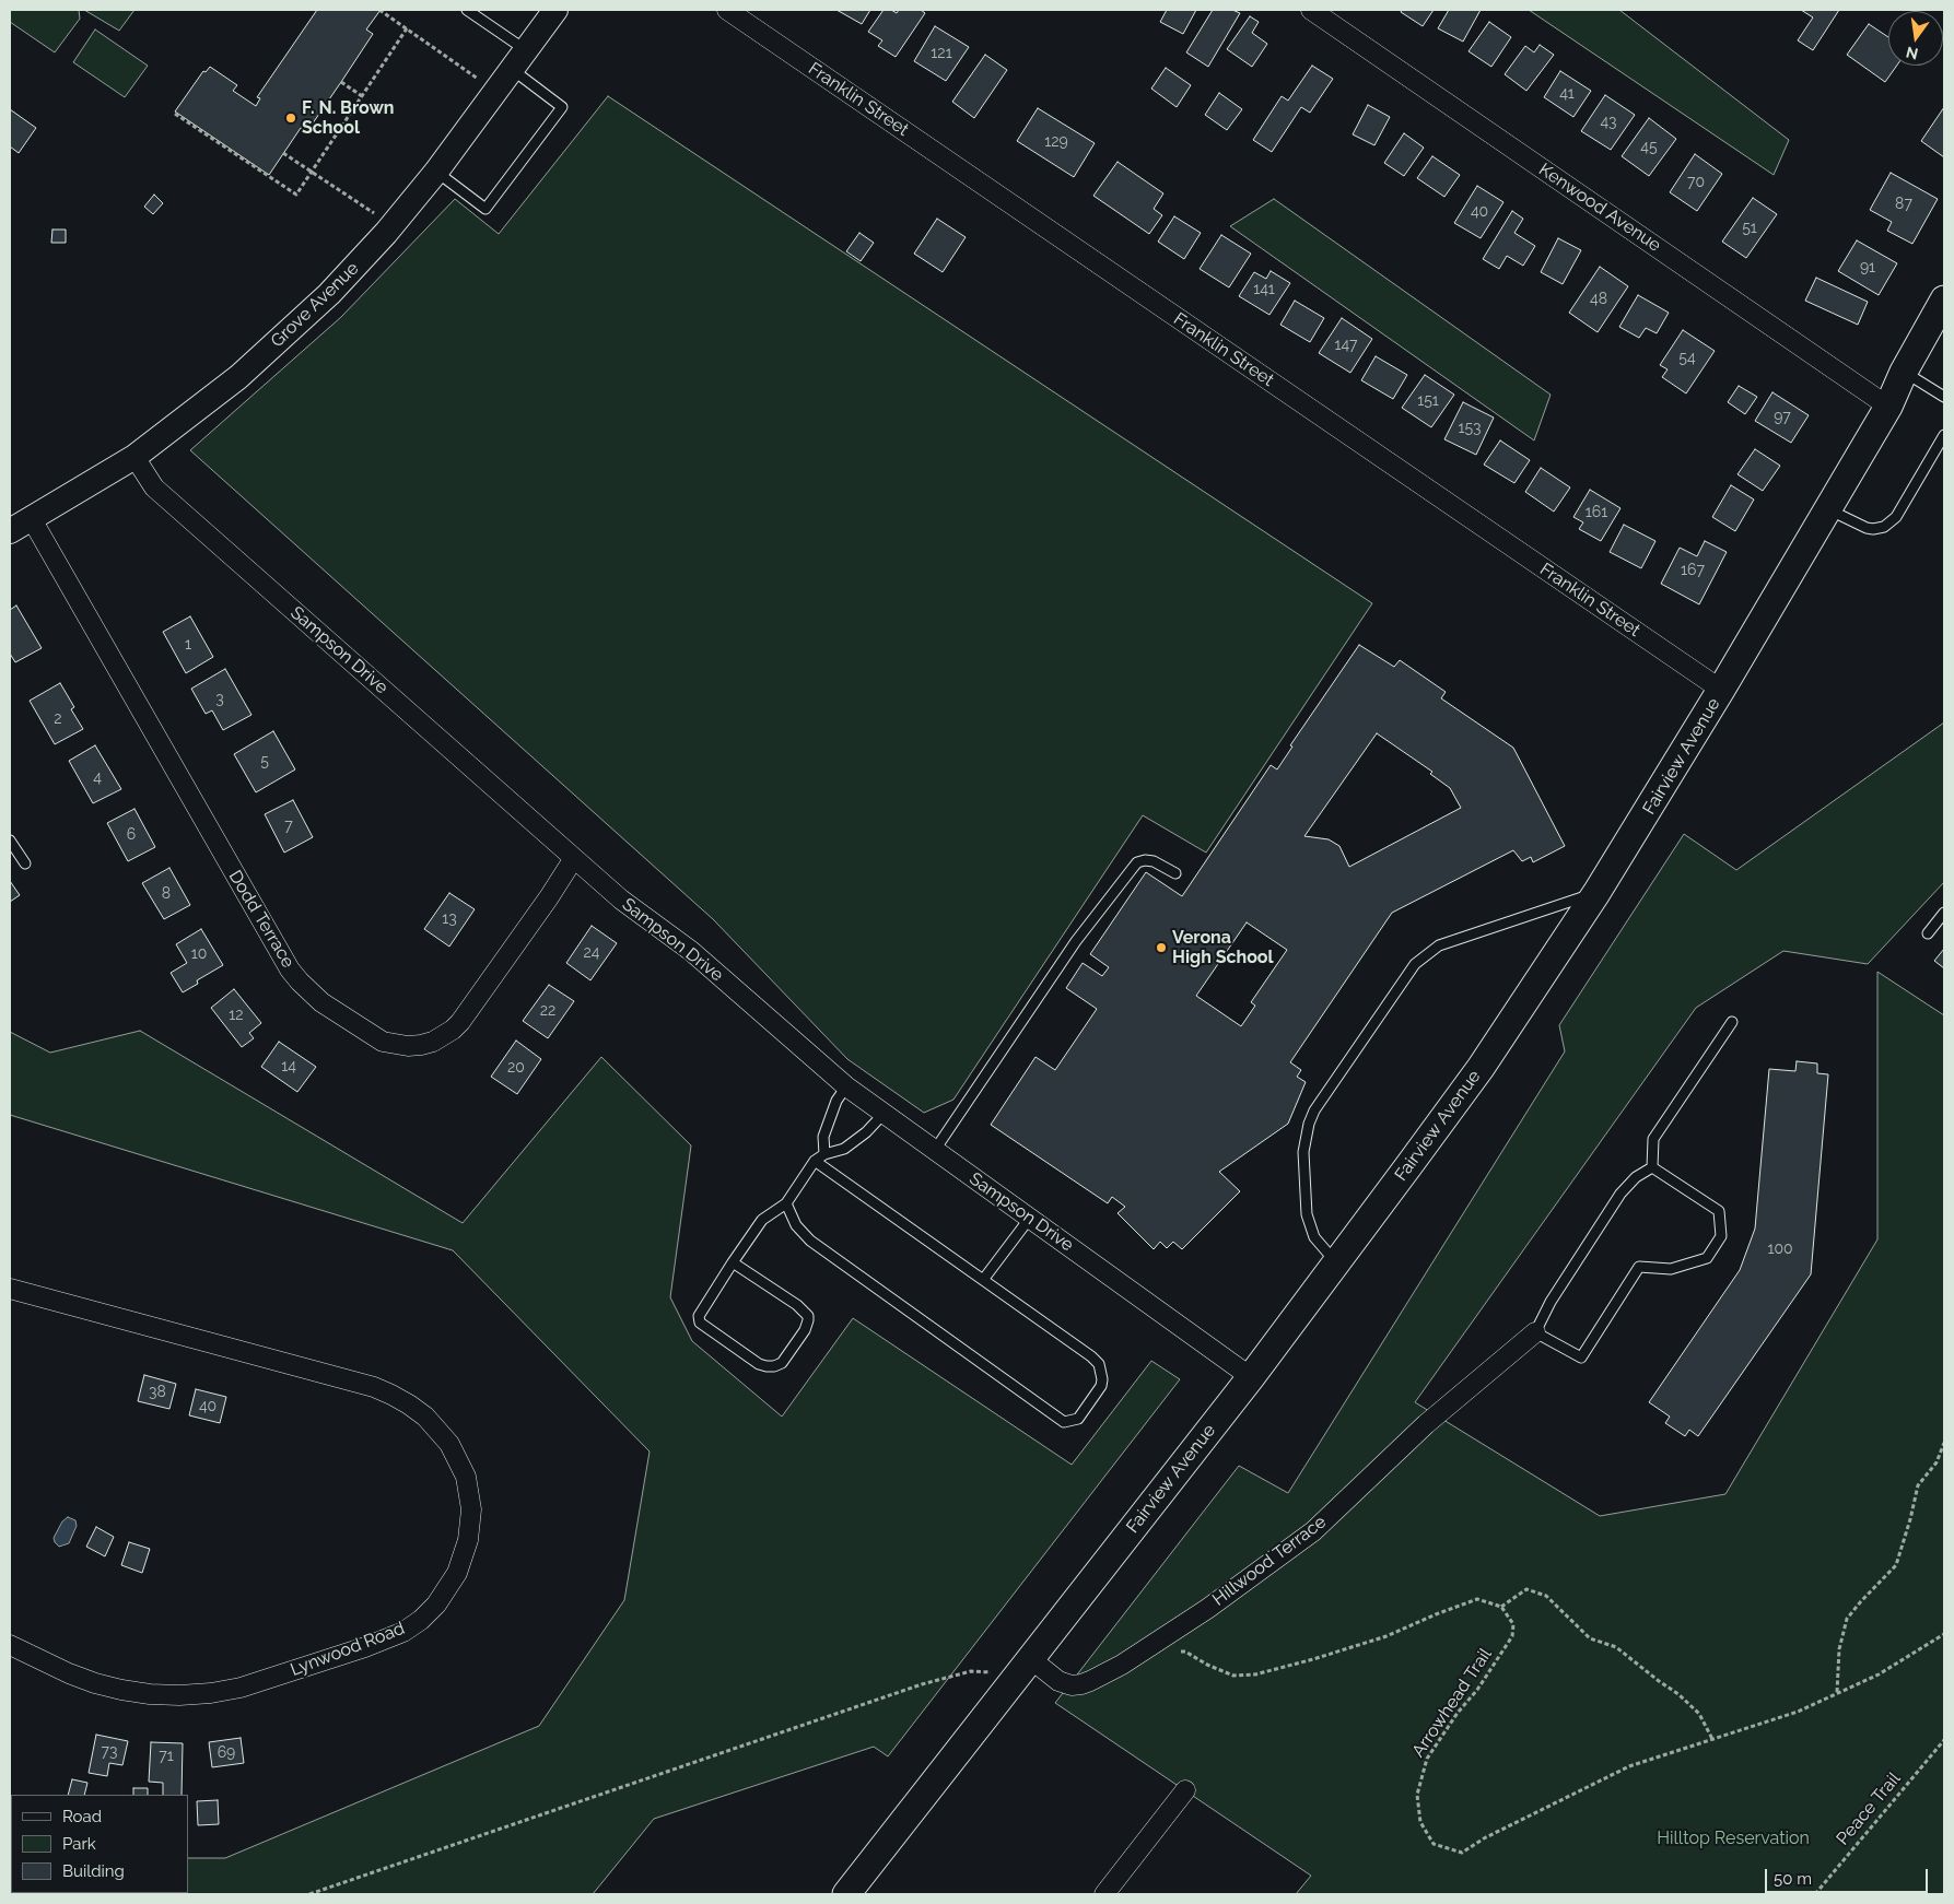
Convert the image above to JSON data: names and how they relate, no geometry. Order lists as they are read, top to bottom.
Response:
{
  "streets": {
    "main road": ["Fairview Avenue"],
    "street": [
      "Franklin Street",
      "Kenwood Avenue",
      "Grove Avenue",
      "Sampson Drive",
      "Dodd Terrace",
      "Hillwood Terrace",
      "Lynwood Road"
    ],
    "path": ["Arrowhead Trail", "Peace Trail"]
  },
  "crossings": [
    ["Franklin Street", "Fairview Avenue"],
    ["Kenwood Avenue", "Fairview Avenue"],
    ["Grove Avenue", "Sampson Drive"],
    ["Grove Avenue", "Dodd Terrace"],
    ["Sampson Drive", "Fairview Avenue"],
    ["Sampson Drive", "Dodd Terrace"],
    ["Fairview Avenue", "Hillwood Terrace"]
  ],
  "parks": ["Hilltop Reservation"],
  "places": ["F. N. Brown School", "Verona High School"],
  "house_numbers": [
    "121",
    "41",
    "43",
    "129",
    "45",
    "70",
    "87",
    "40",
    "51",
    "91",
    "141",
    "48",
    "147",
    "54",
    "151",
    "97",
    "153",
    "161",
    "167",
    "1",
    "3",
    "2",
    "5",
    "4",
    "7",
    "6",
    "8",
    "13",
    "24",
    "10",
    "22",
    "12",
    "14",
    "20",
    "100",
    "38",
    "40",
    "73",
    "69",
    "71"
  ],
  "legend": ["Road", "Park", "Building"],
  "scale_bar": "50 m",
  "north": "bottom"
}
